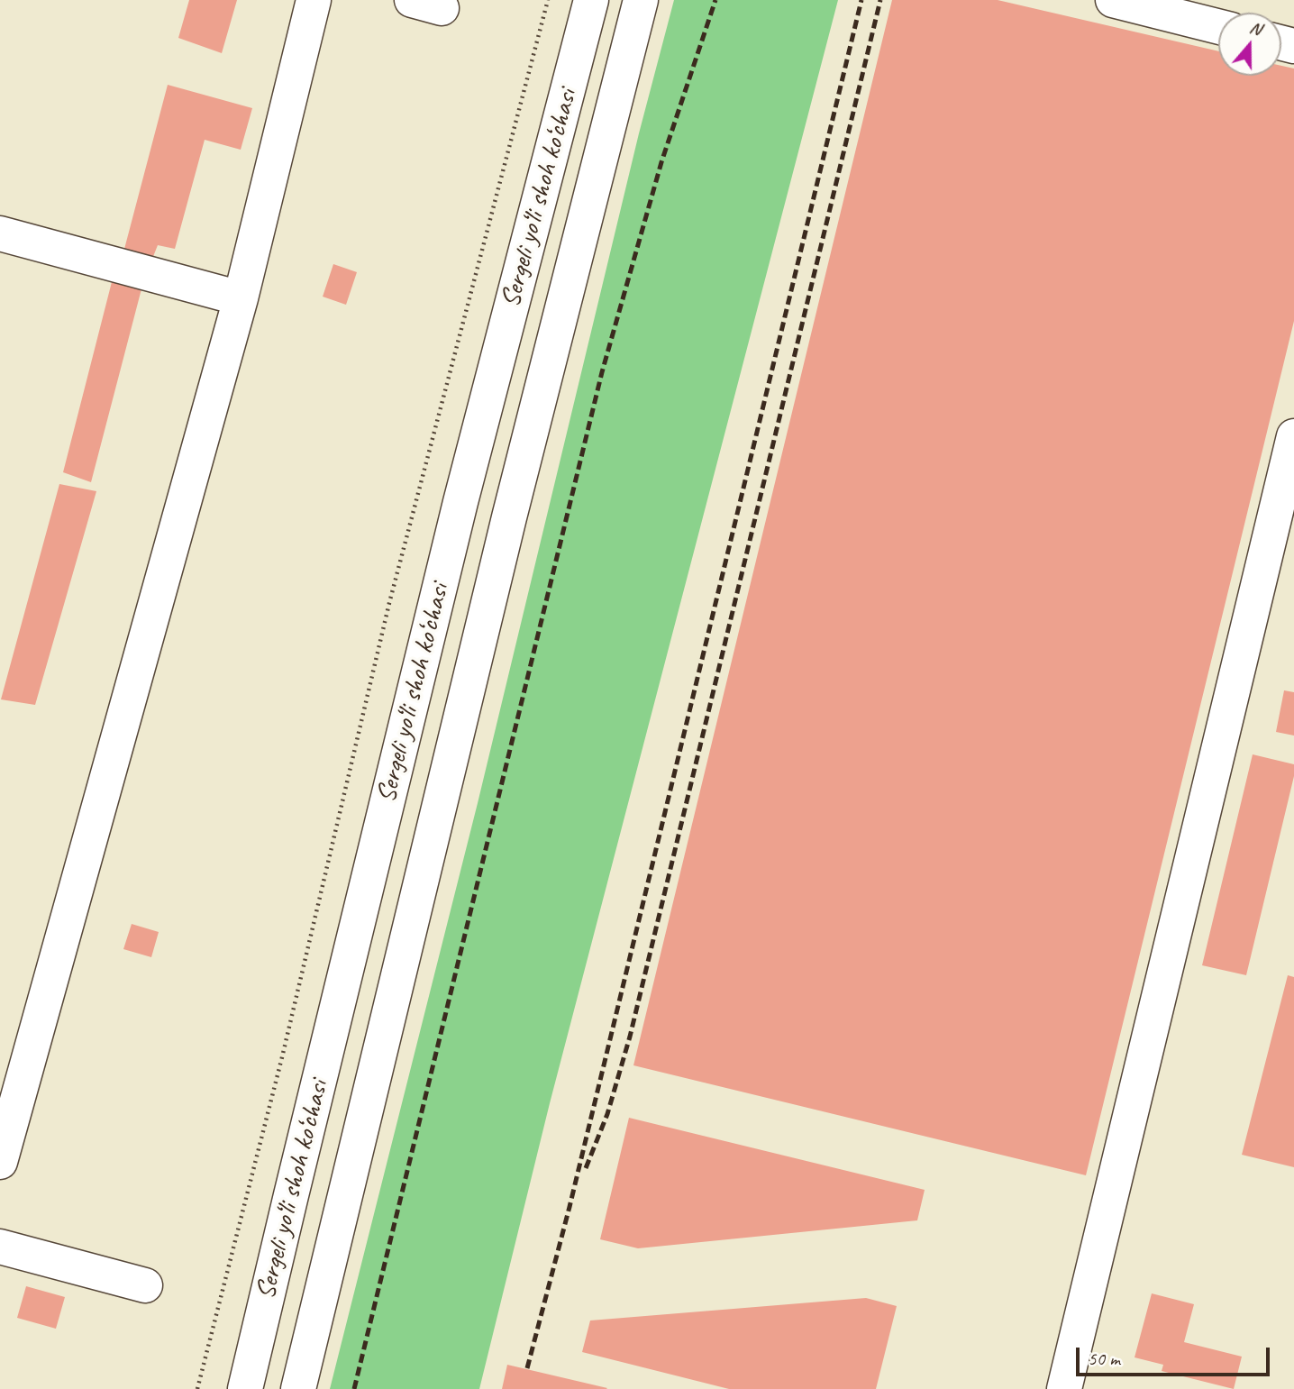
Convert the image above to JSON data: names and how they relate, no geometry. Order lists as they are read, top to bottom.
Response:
{
  "streets": {
    "main road": ["Sergeli yo‘li shoh ko‘chasi"]
  },
  "scale_bar": "50 m",
  "north": "top"
}
